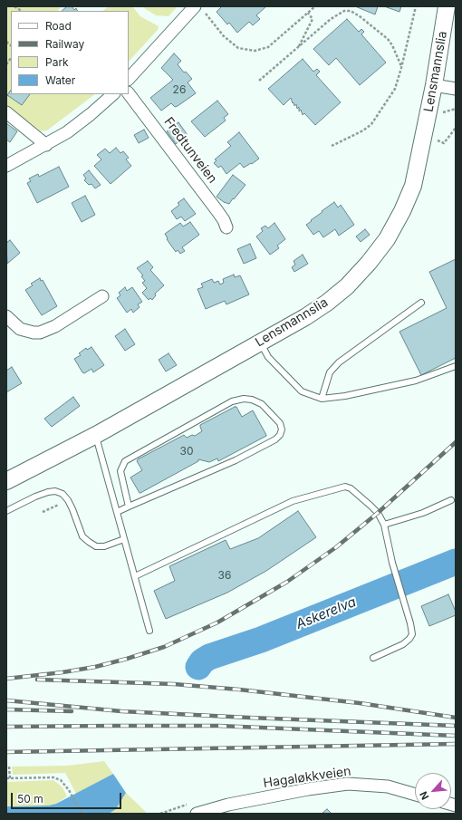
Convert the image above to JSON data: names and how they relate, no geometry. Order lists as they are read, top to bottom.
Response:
{
  "streets": {
    "street": ["Lensmannslia", "Fredtunveien", "Hagaløkkveien"]
  },
  "water": ["Askerelva"],
  "house_numbers": ["26", "30", "36"],
  "legend": [
    "Road",
    "Railway",
    "Park",
    "Water"
  ],
  "scale_bar": "50 m",
  "north": "bottom left"
}
